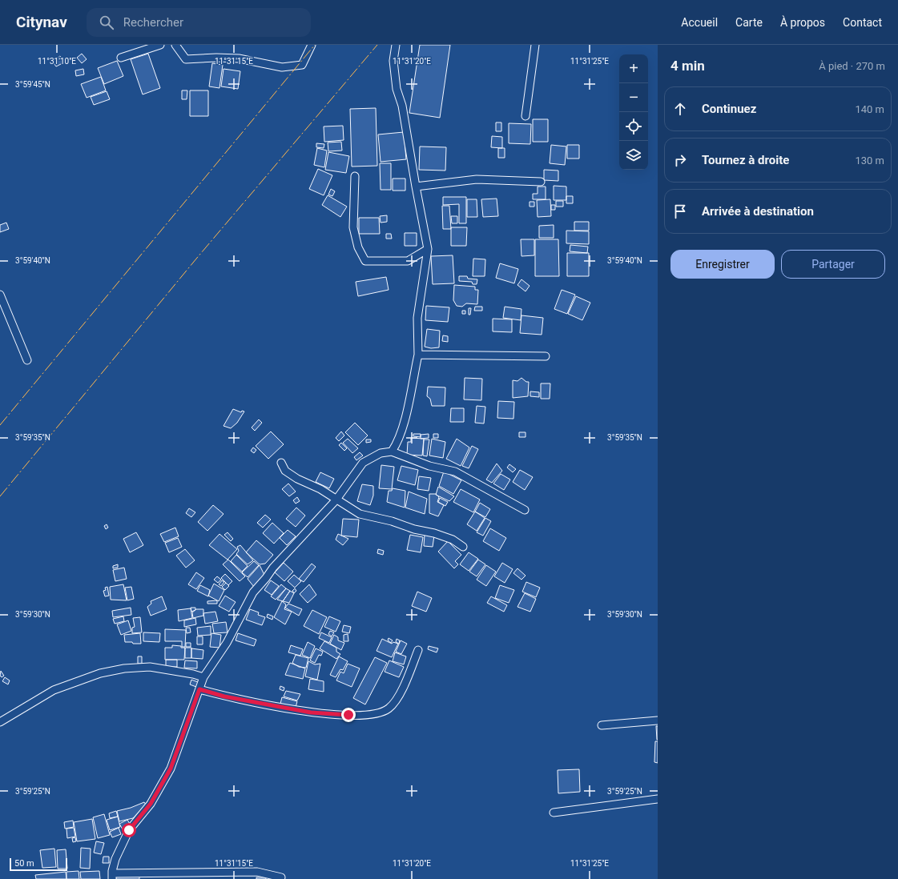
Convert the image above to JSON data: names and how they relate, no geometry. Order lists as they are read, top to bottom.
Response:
{
  "scale_bar": "50 m",
  "page": {
    "header": "Citynav",
    "search": "Rechercher",
    "nav": [
      "Accueil",
      "Carte",
      "À propos",
      "Contact"
    ],
    "heading": ["4 min", "À pied · 270 m"],
    "map_buttons": ["+", "−"],
    "list": [
      ["Continuez", "140 m"],
      ["Tournez à droite", "130 m"],
      "Arrivée à destination"
    ],
    "buttons": ["Enregistrer", "Partager"],
    "scale": "50 m"
  },
  "coordinates": [
    "11°31'10\"E",
    "11°31'15\"E",
    "11°31'20\"E",
    "11°31'25\"E",
    "3°59'45\"N",
    "3°59'40\"N",
    "3°59'35\"N",
    "3°59'30\"N",
    "3°59'25\"N"
  ]
}
